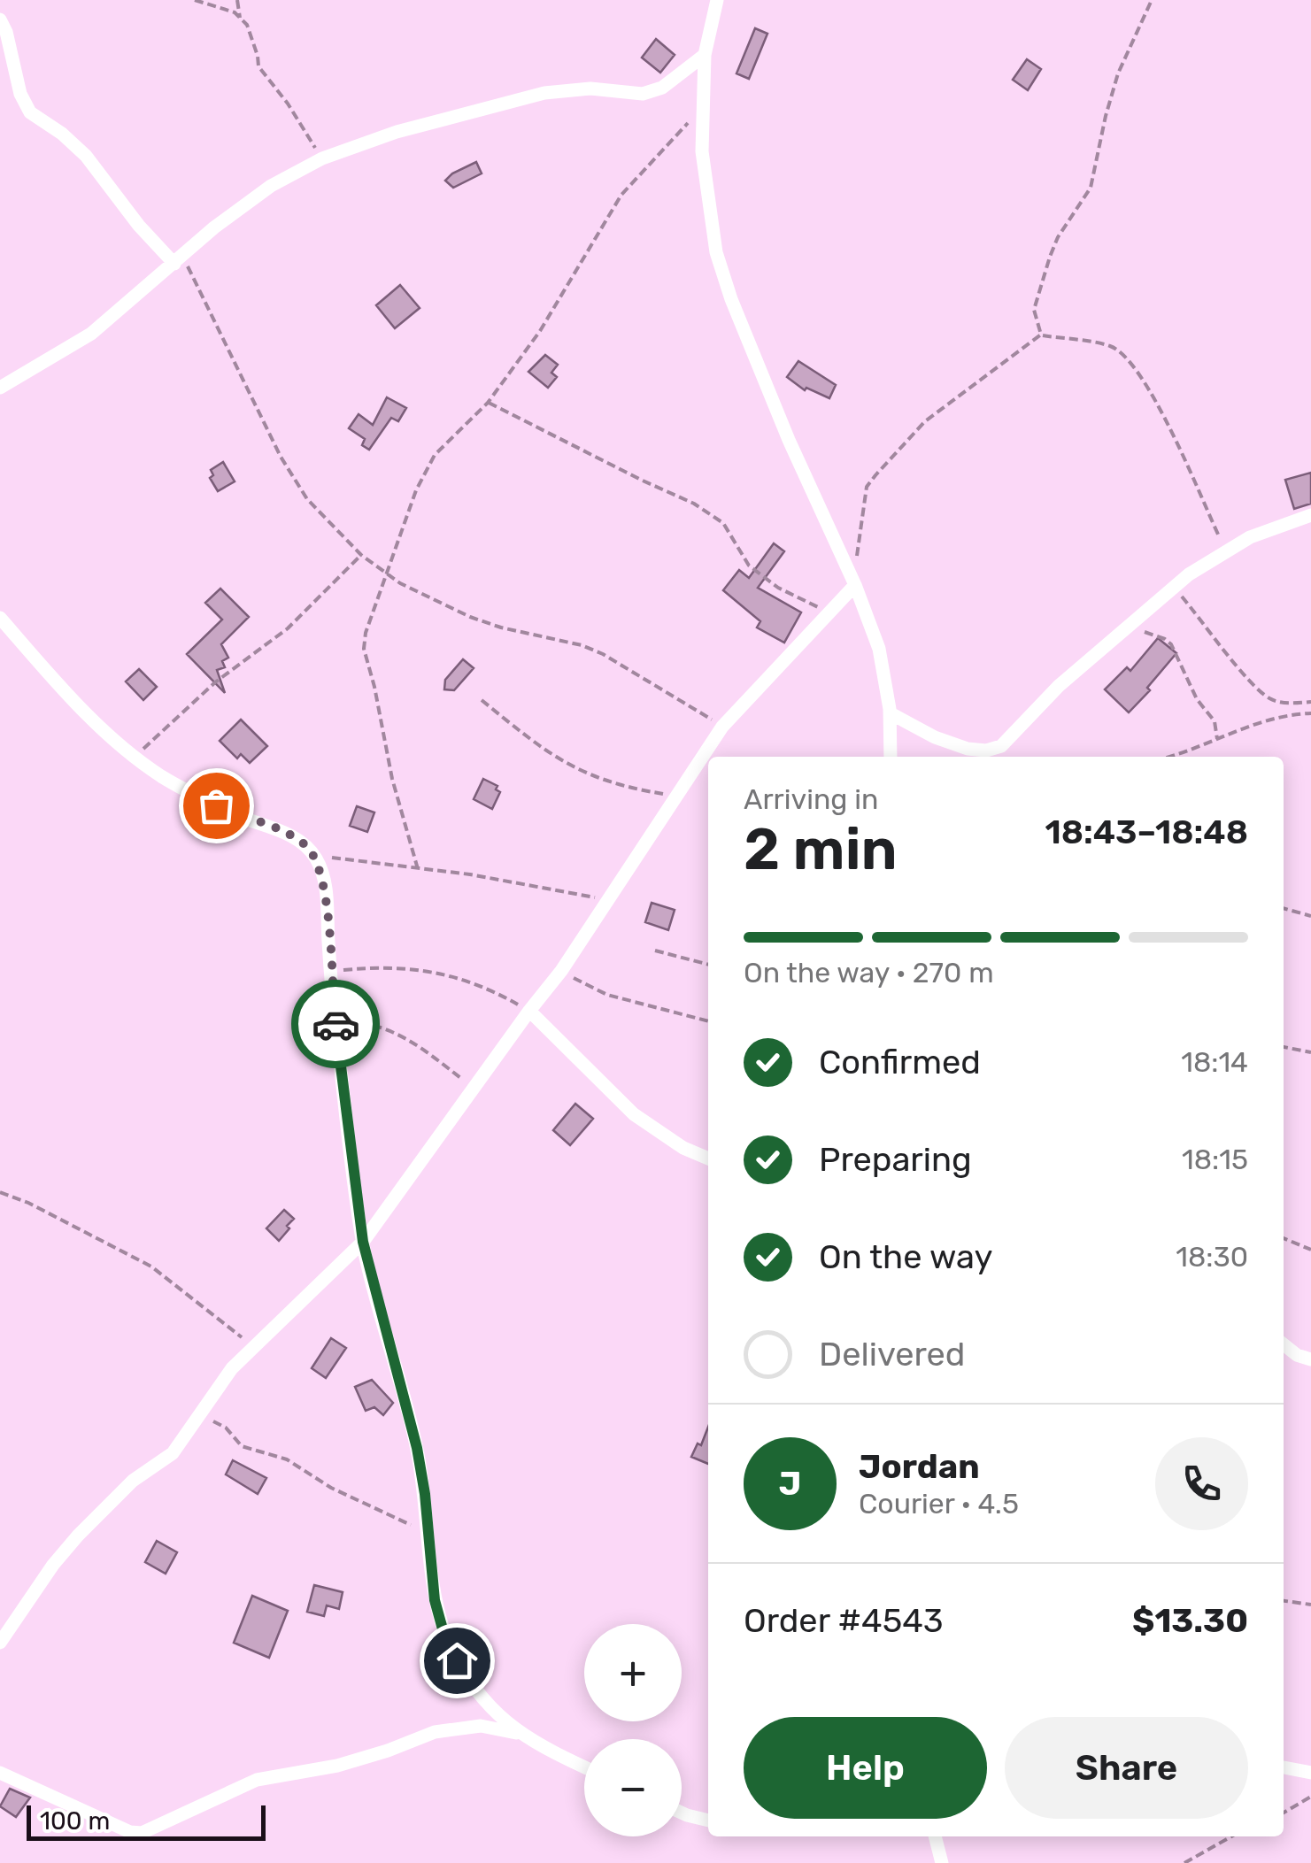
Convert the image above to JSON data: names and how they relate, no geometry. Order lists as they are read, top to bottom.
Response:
{
  "scale_bar": "100 m",
  "page": {
    "heading": ["2 min", "Arriving in", "18:43–18:48"],
    "panel": [
      "Jordan",
      "Courier · 4.5",
      "Order #4543",
      "$13.30"
    ],
    "bar": "On the way · 270 m",
    "list": [
      ["Confirmed", "18:14"],
      ["Preparing", "18:15"],
      ["On the way", "18:30"],
      "Delivered"
    ],
    "round": "J",
    "map_buttons": ["+", "−"],
    "buttons": ["Help", "Share"],
    "scale": "100 m"
  }
}
